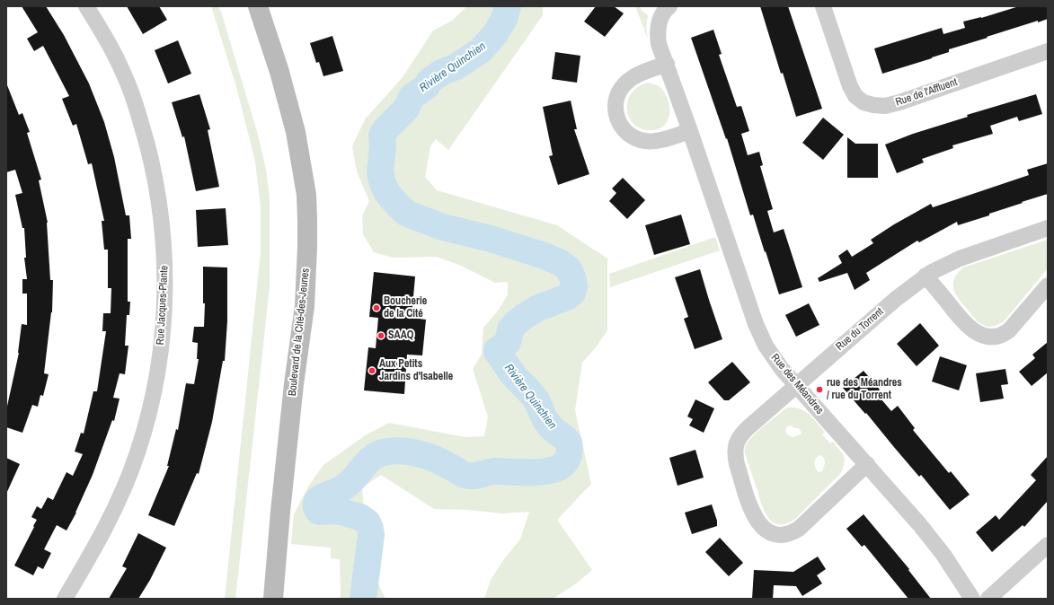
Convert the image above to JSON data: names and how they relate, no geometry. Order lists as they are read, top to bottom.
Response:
{
  "streets": {
    "main road": ["Boulevard de la Cité-des-Jeunes"],
    "street": [
      "Rue de l'Affluent",
      "Rue Jacques-Plante",
      "Rue du Torrent",
      "Rue des Méandres"
    ]
  },
  "crossings": [
    ["Rue du Torrent", "Rue des Méandres"]
  ],
  "water": ["Rivière Quinchien"],
  "places": [
    "Boucherie de la Cité",
    "SAAQ",
    "Aux Petits Jardins d'Isabelle",
    "rue des Méandres / rue du Torrent"
  ]
}
